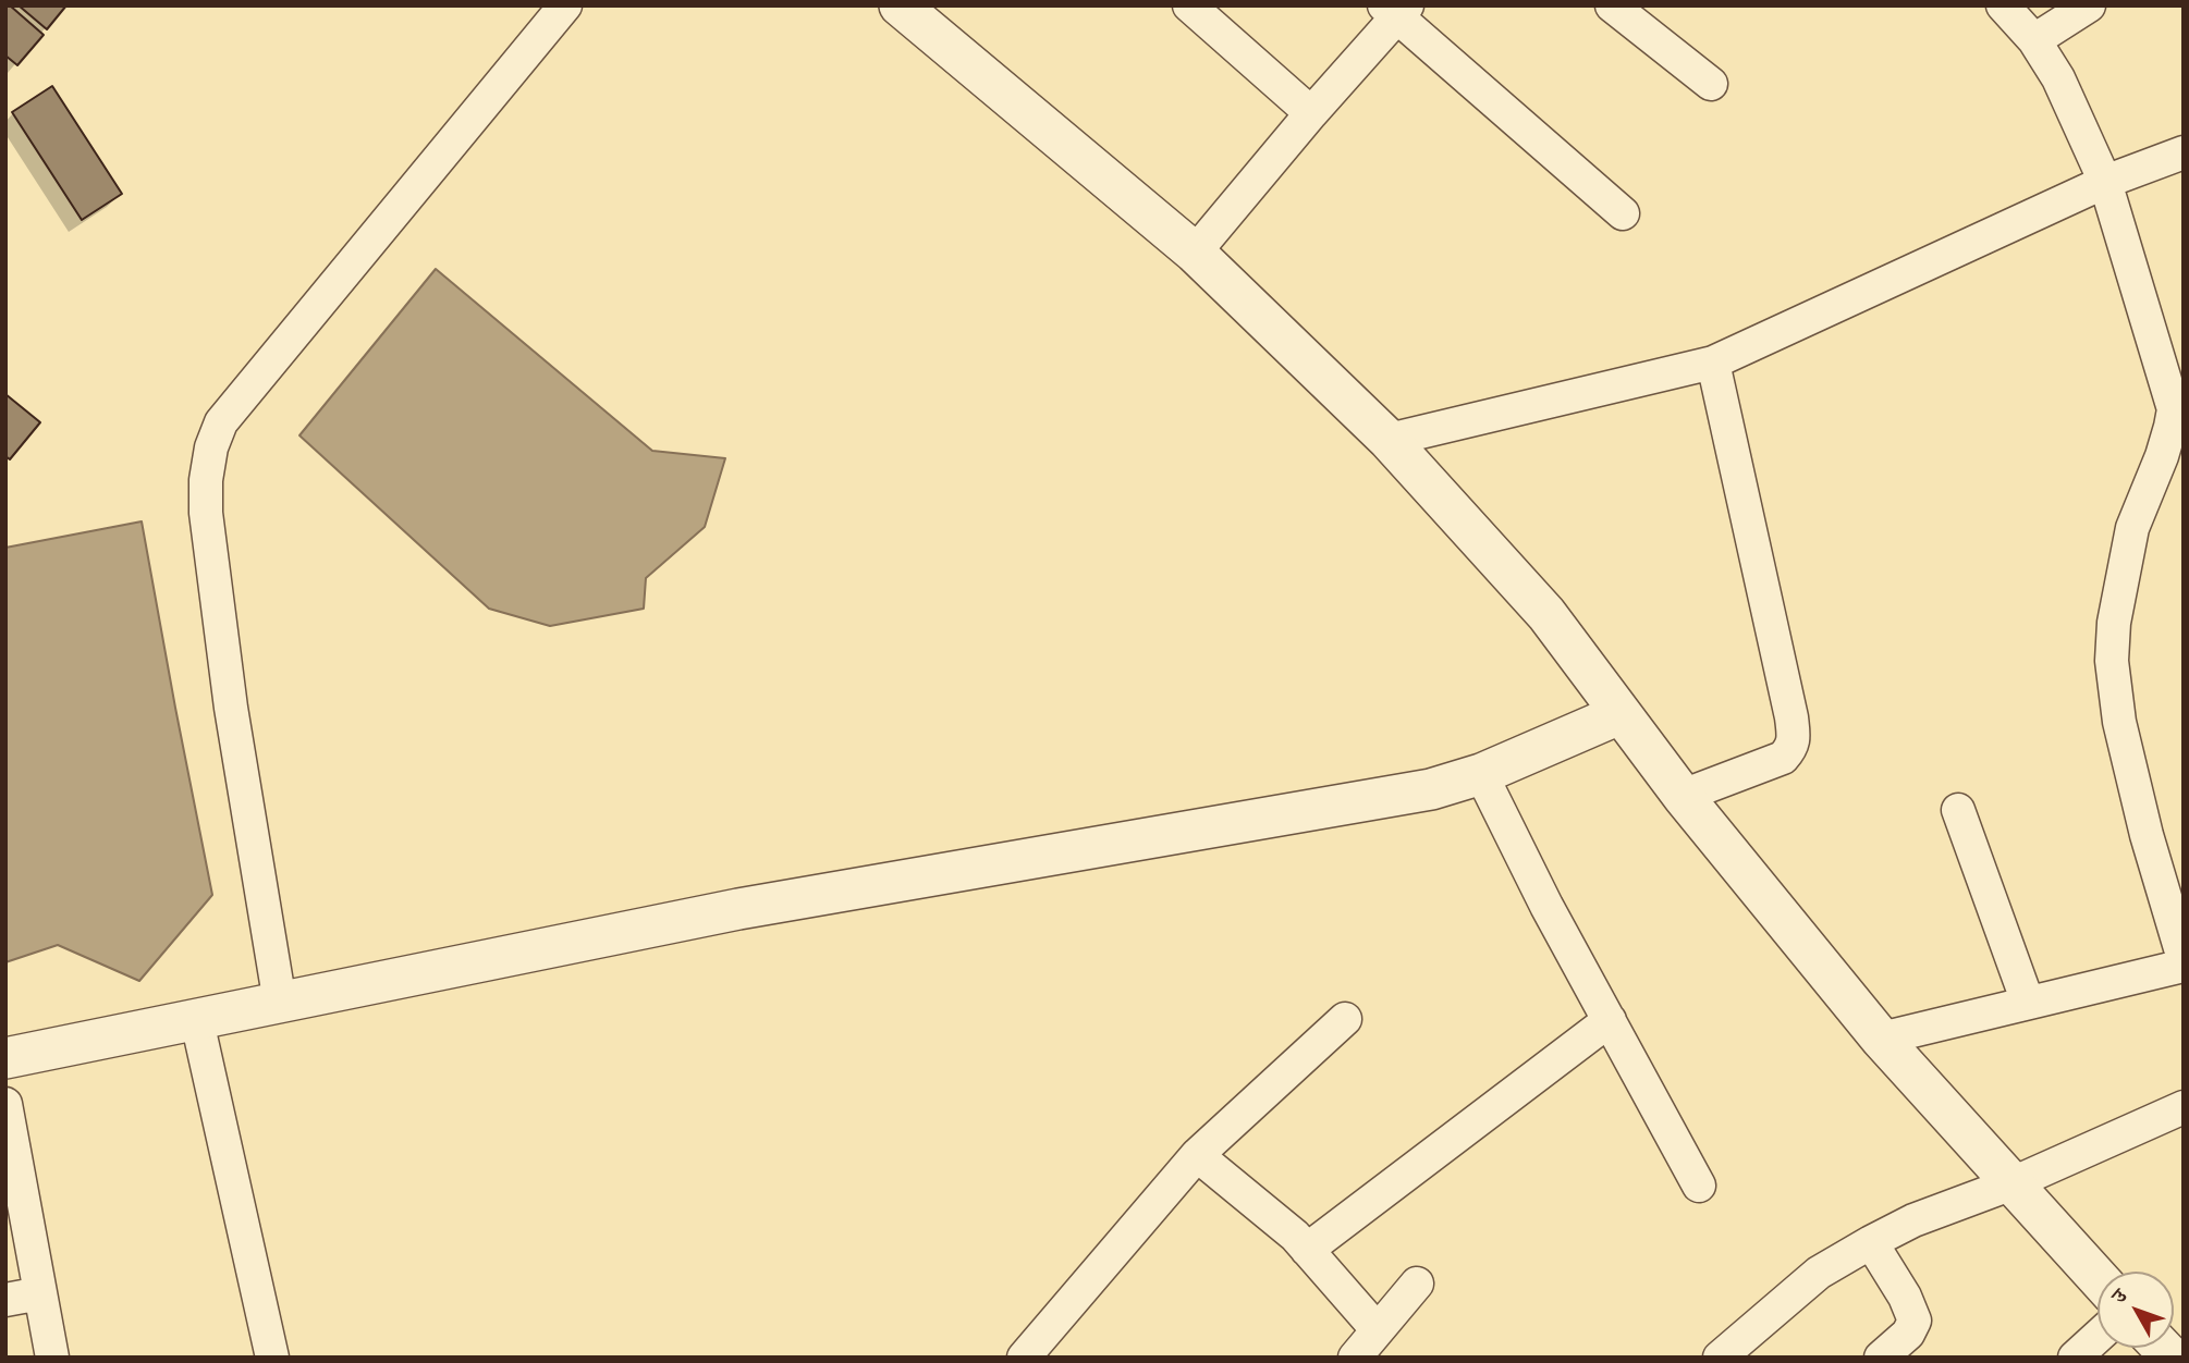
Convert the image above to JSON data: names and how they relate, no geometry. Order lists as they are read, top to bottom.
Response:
{
  "north": "top left"
}
